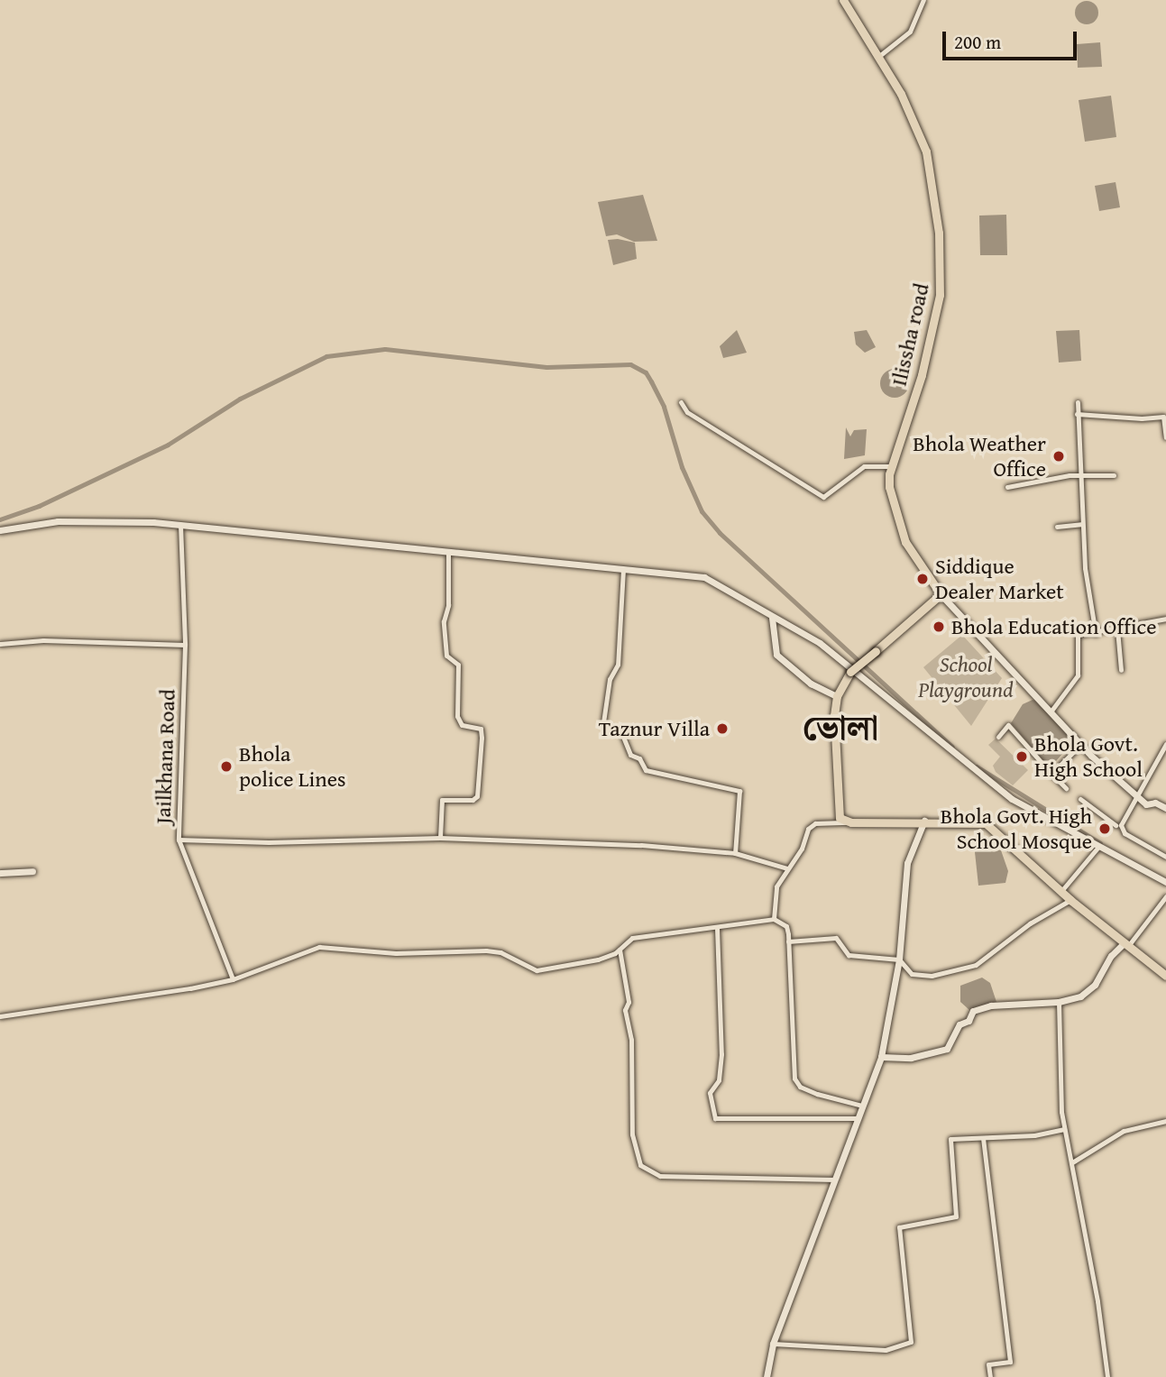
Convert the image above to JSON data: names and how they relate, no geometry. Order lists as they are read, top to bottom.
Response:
{
  "streets": {
    "main road": ["Ilissha road"],
    "street": ["Jailkhana Road"]
  },
  "districts": ["ভোলা"],
  "parks": ["School Playground"],
  "places": [
    "Bhola Weather Office",
    "Siddique Dealer Market",
    "Bhola Education Office",
    "Taznur Villa",
    "Bhola Govt. High School",
    "Bhola police Lines",
    "Bhola Govt. High School Mosque"
  ],
  "scale_bar": "200 m"
}
